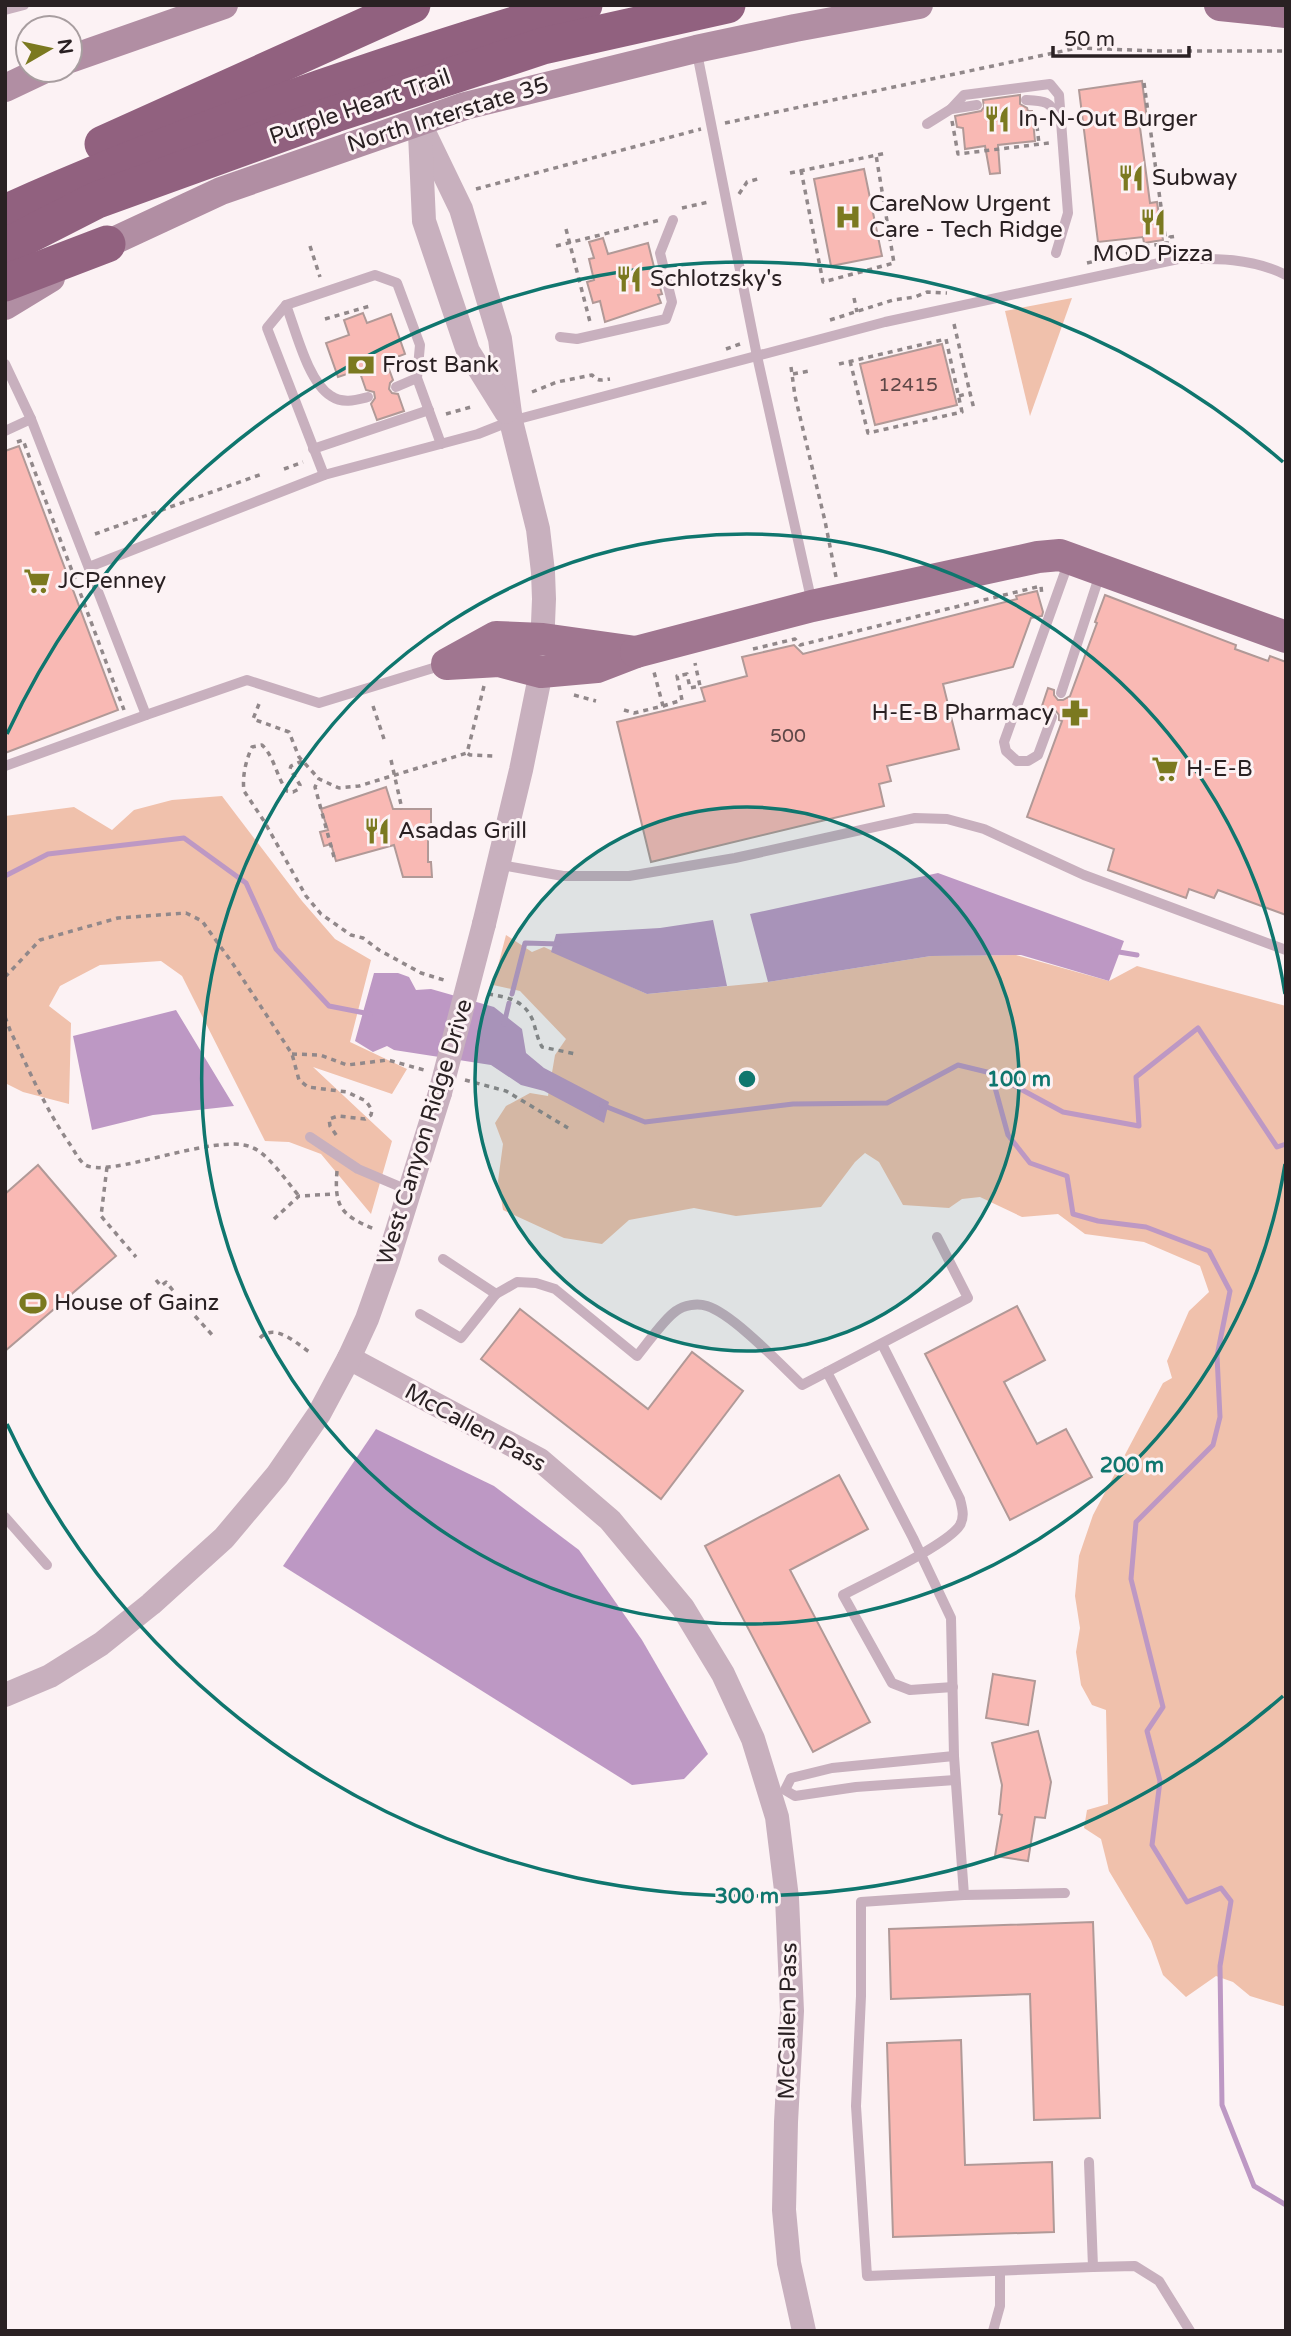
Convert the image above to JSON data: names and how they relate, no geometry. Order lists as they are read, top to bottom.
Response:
{
  "streets": {
    "highway": ["Purple Heart Trail"],
    "main road": ["North Interstate 35"],
    "street": ["West Canyon Ridge Drive", "McCallen Pass"]
  },
  "crossings": [
    ["North Interstate 35", "West Canyon Ridge Drive"],
    ["West Canyon Ridge Drive", "McCallen Pass"]
  ],
  "places": {
    "restaurant": [
      "In-N-Out Burger",
      "Subway",
      "MOD Pizza",
      "Schlotzsky's",
      "Asadas Grill"
    ],
    "hospital": ["CareNow Urgent Care - Tech Ridge"],
    "bank": ["Frost Bank"],
    "supermarket": ["JCPenney", "H-E-B"],
    "pharmacy": ["H-E-B Pharmacy"],
    "sports": ["House of Gainz"]
  },
  "house_numbers": ["12415", "500"],
  "scale_bar": "50 m",
  "north": "right",
  "rings": ["100 m", "200 m", "300 m"]
}
